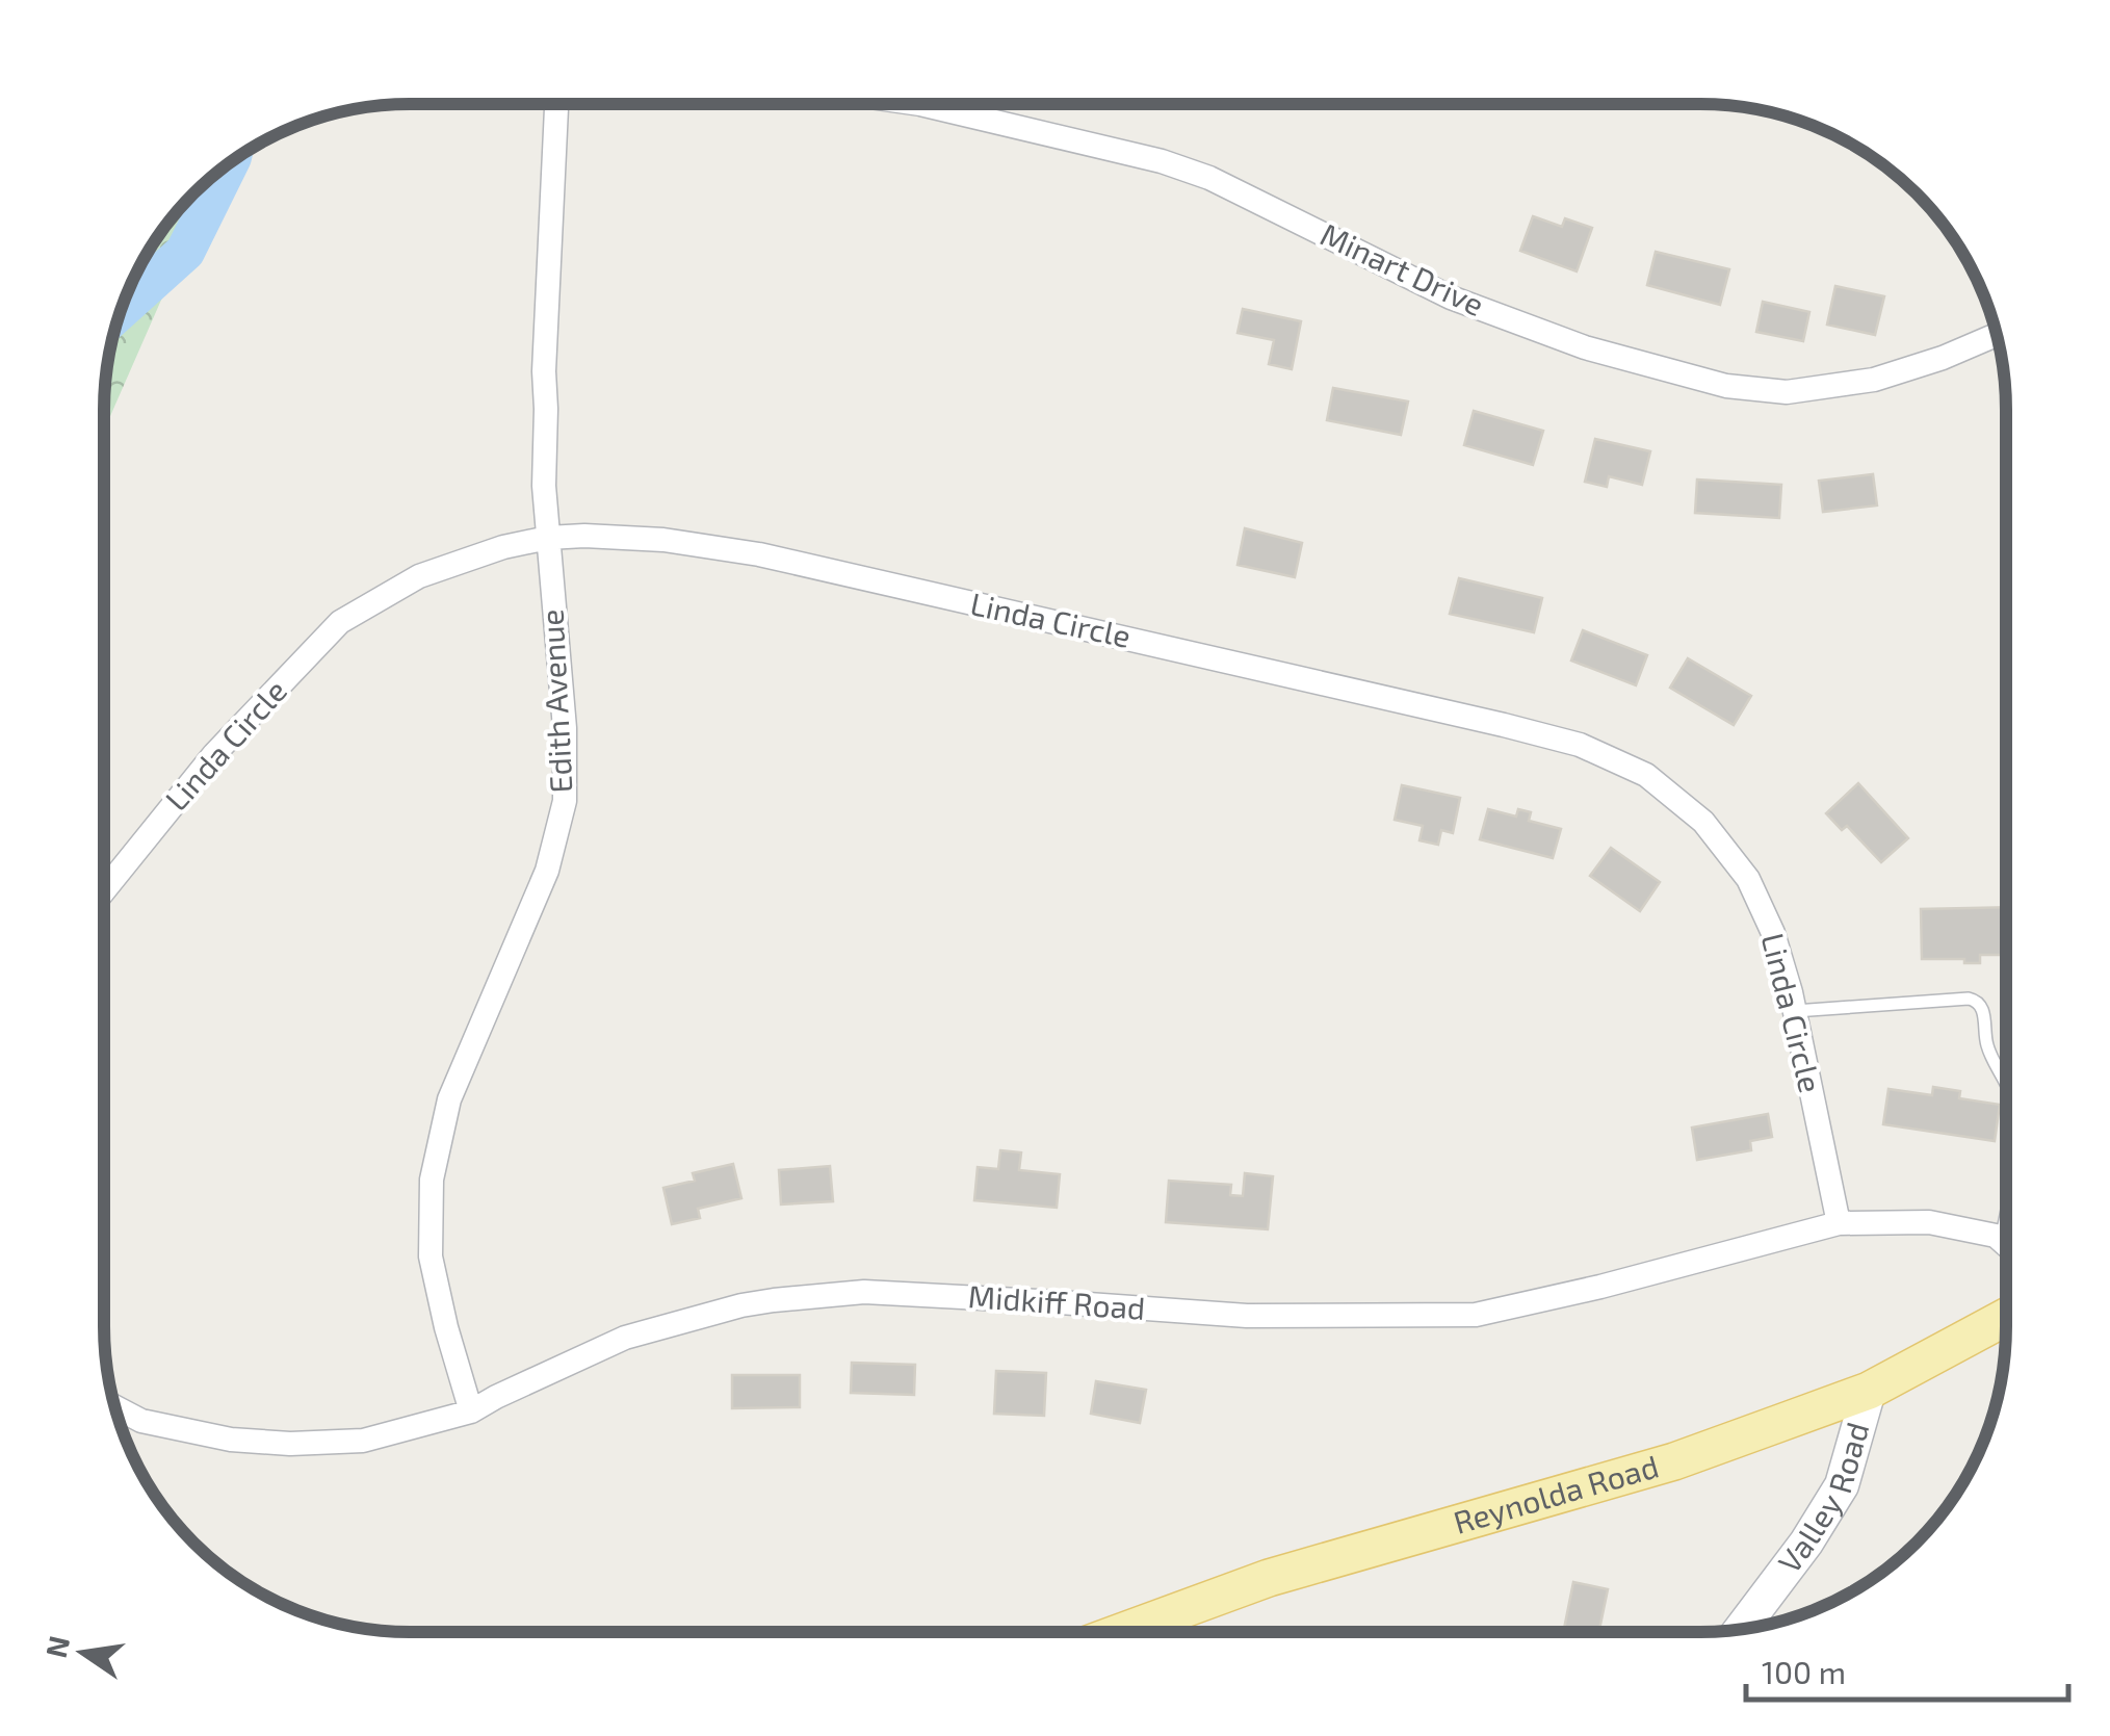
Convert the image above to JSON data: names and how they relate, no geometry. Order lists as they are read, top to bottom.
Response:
{
  "streets": {
    "main road": ["Reynolda Road"],
    "street": [
      "Minart Drive",
      "Linda Circle",
      "Edith Avenue",
      "Midkiff Road",
      "Valley Road"
    ]
  },
  "crossings": [
    ["Linda Circle", "Edith Avenue"],
    ["Linda Circle", "Midkiff Road"],
    ["Edith Avenue", "Midkiff Road"],
    ["Valley Road", "Reynolda Road"]
  ],
  "scale_bar": "100 m",
  "north": "left"
}
